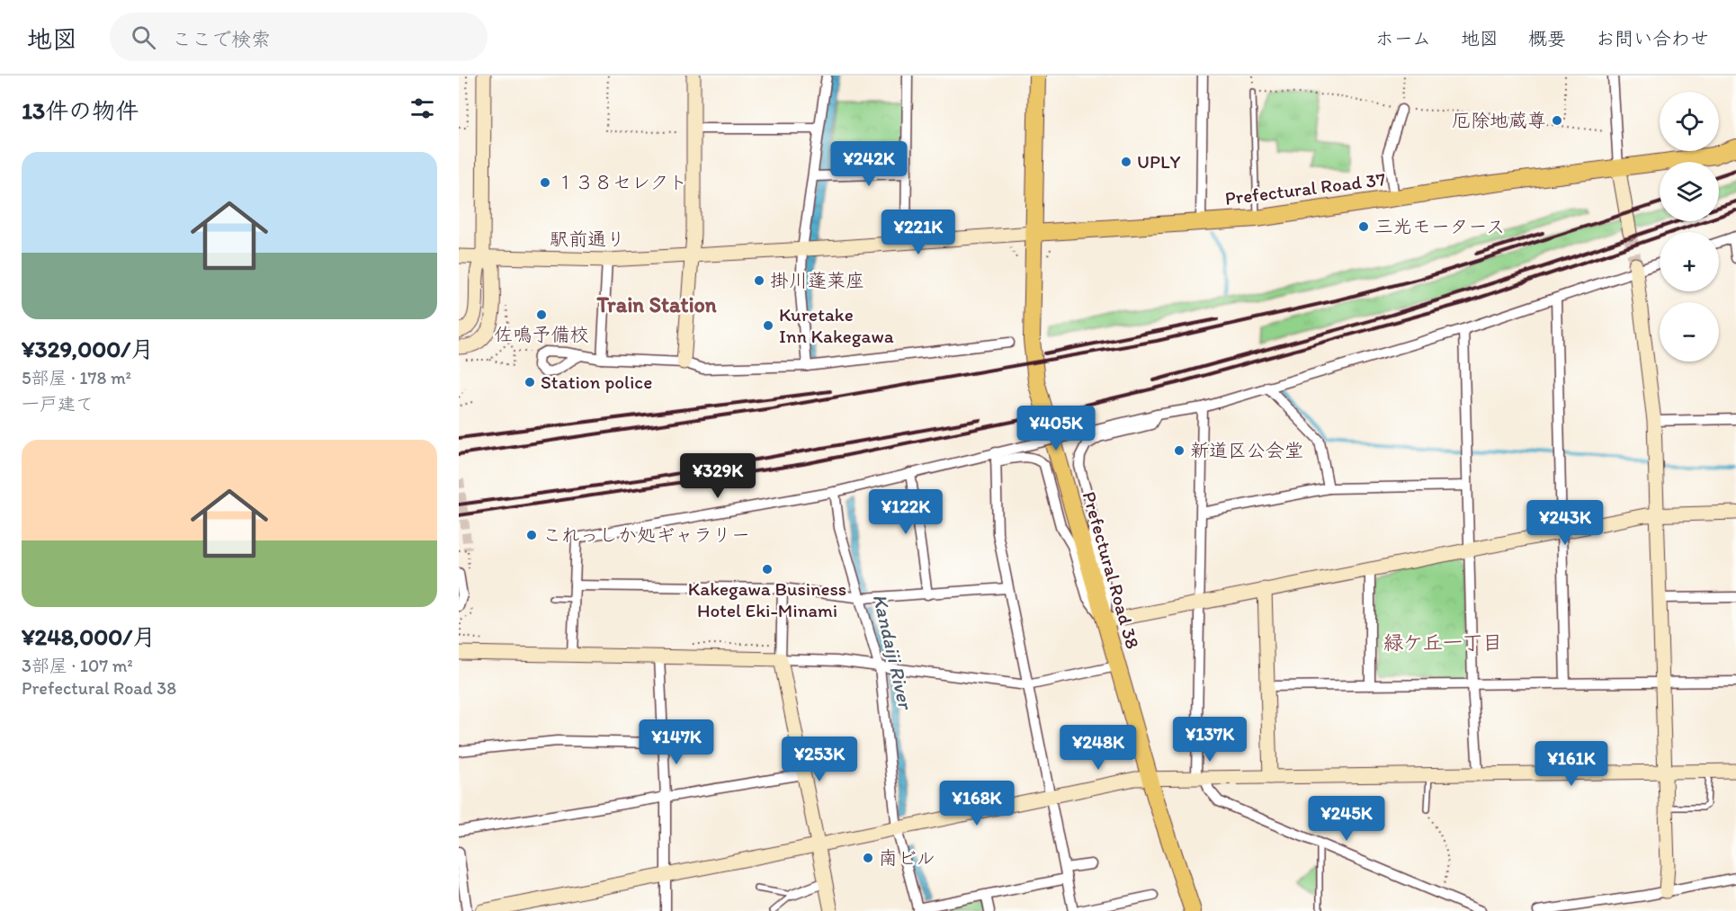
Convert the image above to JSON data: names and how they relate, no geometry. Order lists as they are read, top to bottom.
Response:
{
  "streets": {
    "main road": ["Prefectural Road 37", "Prefectural Road 38"],
    "street": ["駅前通り"]
  },
  "crossings": [
    ["Prefectural Road 37", "駅前通り"],
    ["Prefectural Road 37", "Prefectural Road 38"],
    ["駅前通り", "Prefectural Road 38"]
  ],
  "districts": ["Train Station", "緑ケ丘一丁目"],
  "water": ["Kandaiji River"],
  "places": [
    "厄除地蔵尊",
    "UPLY",
    "１３８セレクト",
    "三光モータース",
    "掛川蓬莱座",
    "佐鳴予備校",
    "Kuretake Inn Kakegawa",
    "Station police",
    "新道区公会堂",
    "これっしか処ギャラリー",
    "Kakegawa Business Hotel Eki-Minami",
    "南ビル"
  ],
  "page": {
    "header": "地図",
    "search": "ここで検索",
    "nav": [
      "ホーム",
      "地図",
      "概要",
      "お問い合わせ"
    ],
    "heading": "13件の物件",
    "map_buttons": ["+", "−"],
    "list": [
      {
        "name": "¥329,000/月",
        "note": "5部屋 · 178 m² · 一戸建て"
      },
      {
        "name": "¥248,000/月",
        "note": "3部屋 · 107 m² · Prefectural Road 38"
      }
    ],
    "price": [
      "¥242K",
      "¥221K",
      "¥405K",
      "¥329K",
      "¥122K",
      "¥243K",
      "¥137K",
      "¥147K",
      "¥248K",
      "¥253K",
      "¥161K",
      "¥168K",
      "¥245K"
    ]
  }
}
